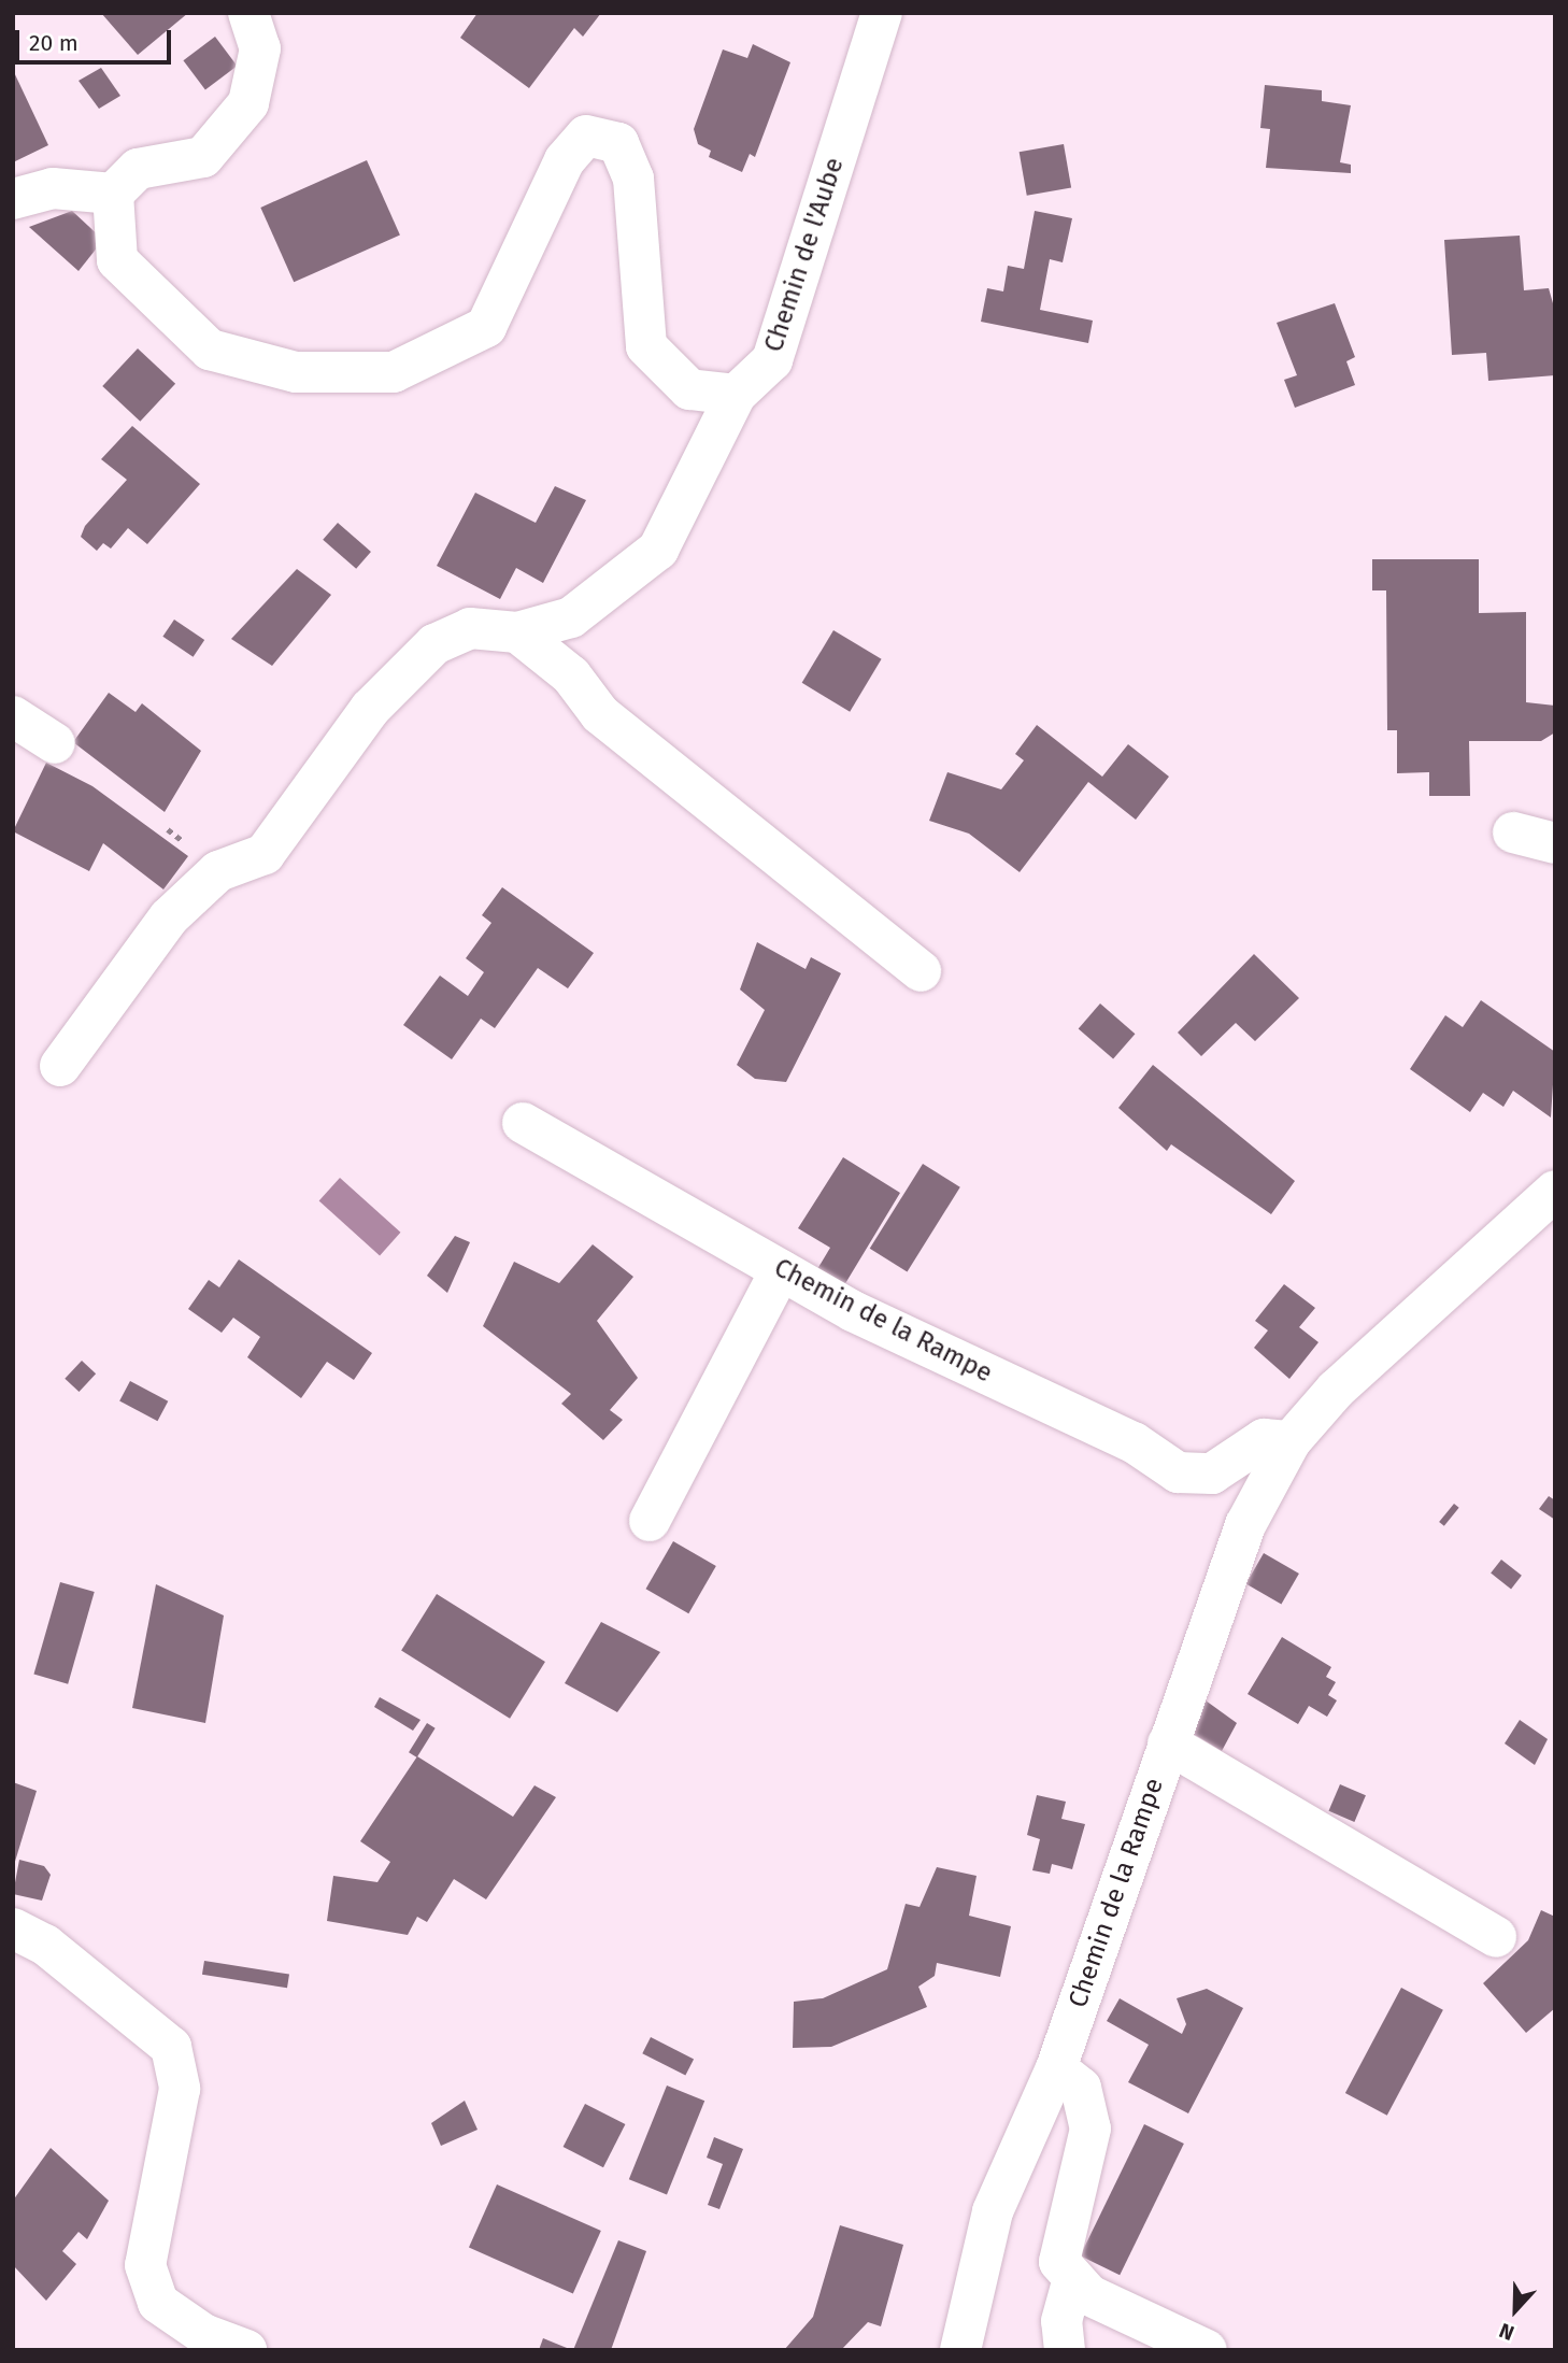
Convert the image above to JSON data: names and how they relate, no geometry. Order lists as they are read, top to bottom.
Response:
{
  "streets": {
    "street": ["Chemin de l'Aube", "Chemin de la Rampe"]
  },
  "scale_bar": "20 m",
  "north": "bottom"
}
